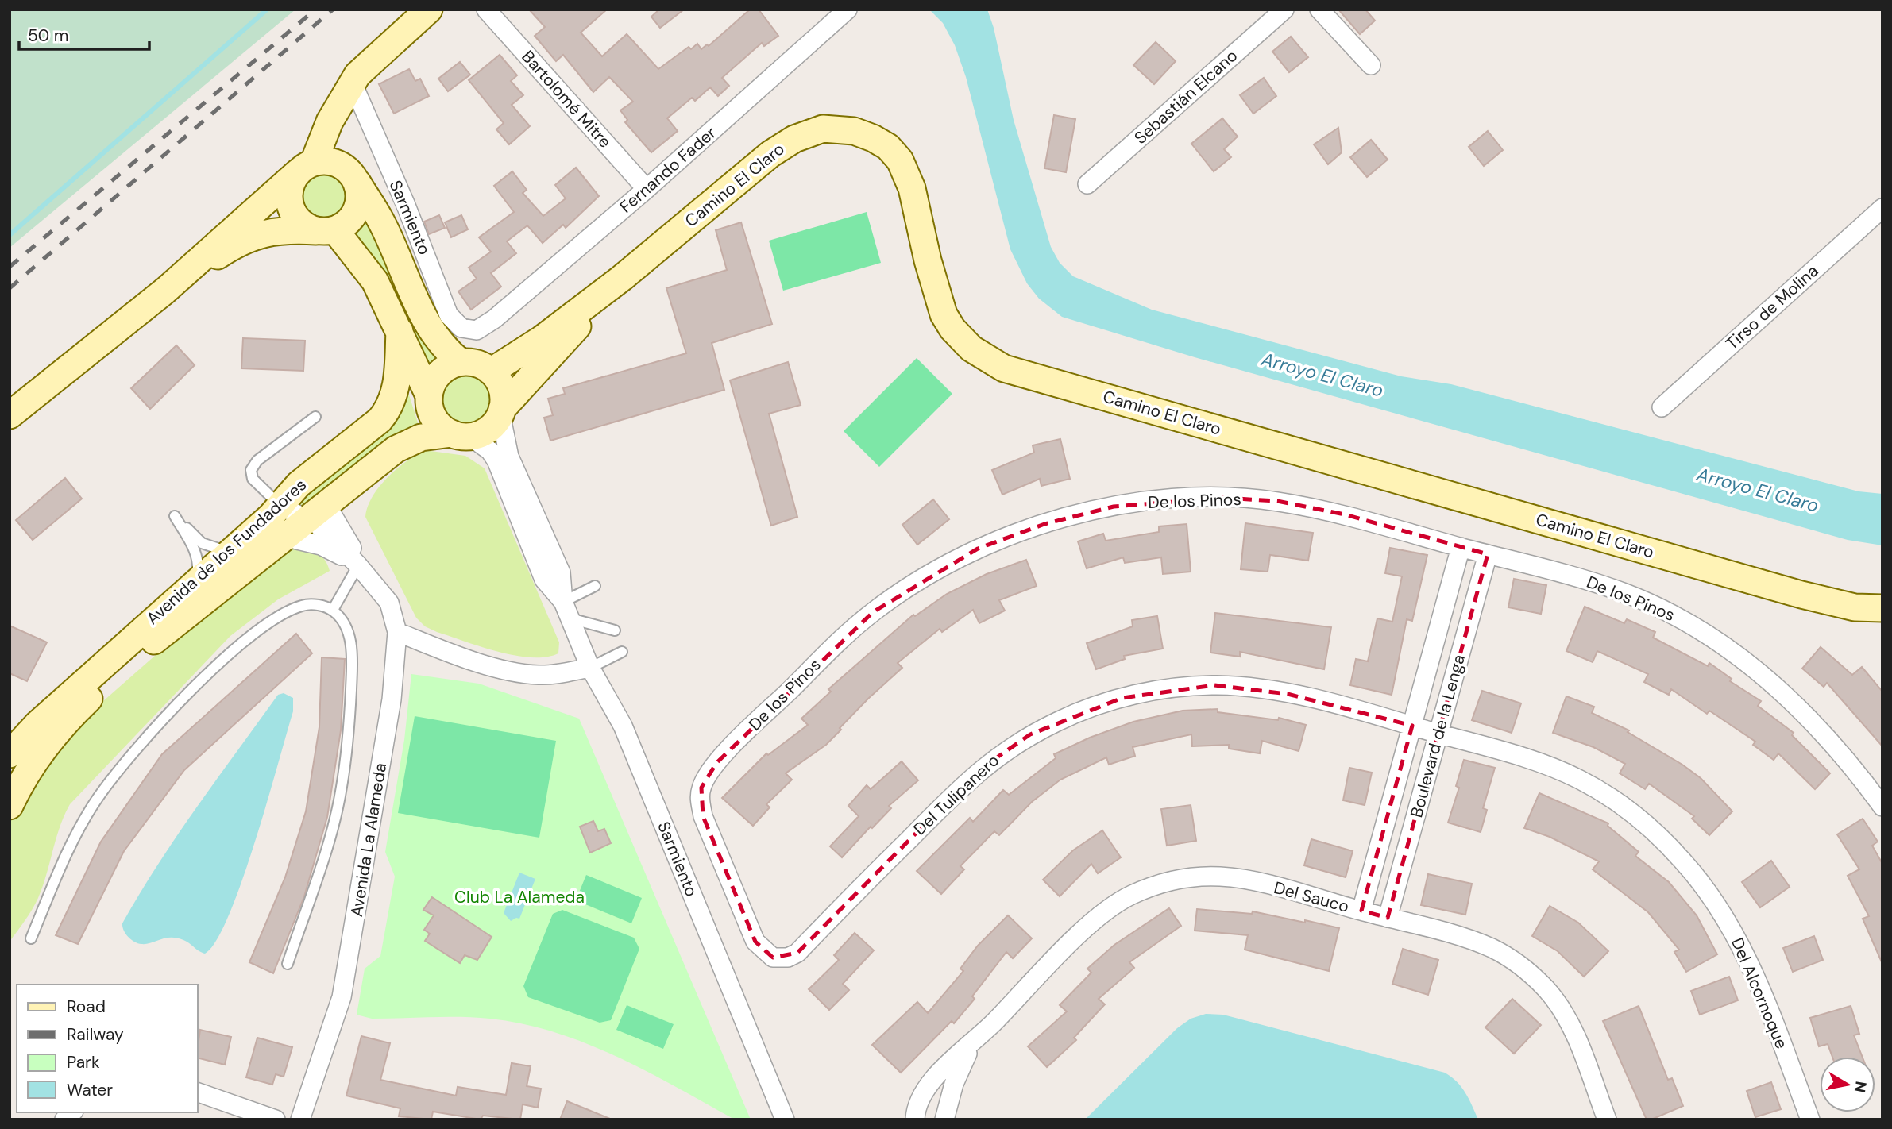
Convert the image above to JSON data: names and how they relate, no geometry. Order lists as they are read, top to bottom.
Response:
{
  "streets": {
    "street": [
      "Sebastián Elcano",
      "Bartolomé Mitre",
      "Fernando Fader",
      "Camino El Claro",
      "Sarmiento",
      "Tirso de Molina",
      "De los Pinos",
      "Avenida de los Fundadores",
      "Boulevard de la Lenga",
      "Del Tulipanero",
      "Avenida La Alameda",
      "Del Sauco",
      "Del Alcornoque"
    ]
  },
  "crossings": [
    ["Bartolomé Mitre", "Fernando Fader"],
    ["Fernando Fader", "Sarmiento"],
    ["Camino El Claro", "Sarmiento"],
    ["Camino El Claro", "Avenida de los Fundadores"],
    ["Sarmiento", "Avenida de los Fundadores"],
    ["De los Pinos", "Boulevard de la Lenga"],
    ["De los Pinos", "Del Tulipanero"],
    ["Avenida de los Fundadores", "Avenida La Alameda"],
    ["Boulevard de la Lenga", "Del Tulipanero"],
    ["Boulevard de la Lenga", "Del Sauco"],
    ["Boulevard de la Lenga", "Del Alcornoque"],
    ["Del Tulipanero", "Del Alcornoque"]
  ],
  "water": ["Arroyo El Claro"],
  "parks": ["Club La Alameda"],
  "legend": [
    "Road",
    "Railway",
    "Park",
    "Water"
  ],
  "scale_bar": "50 m",
  "north": "right"
}
